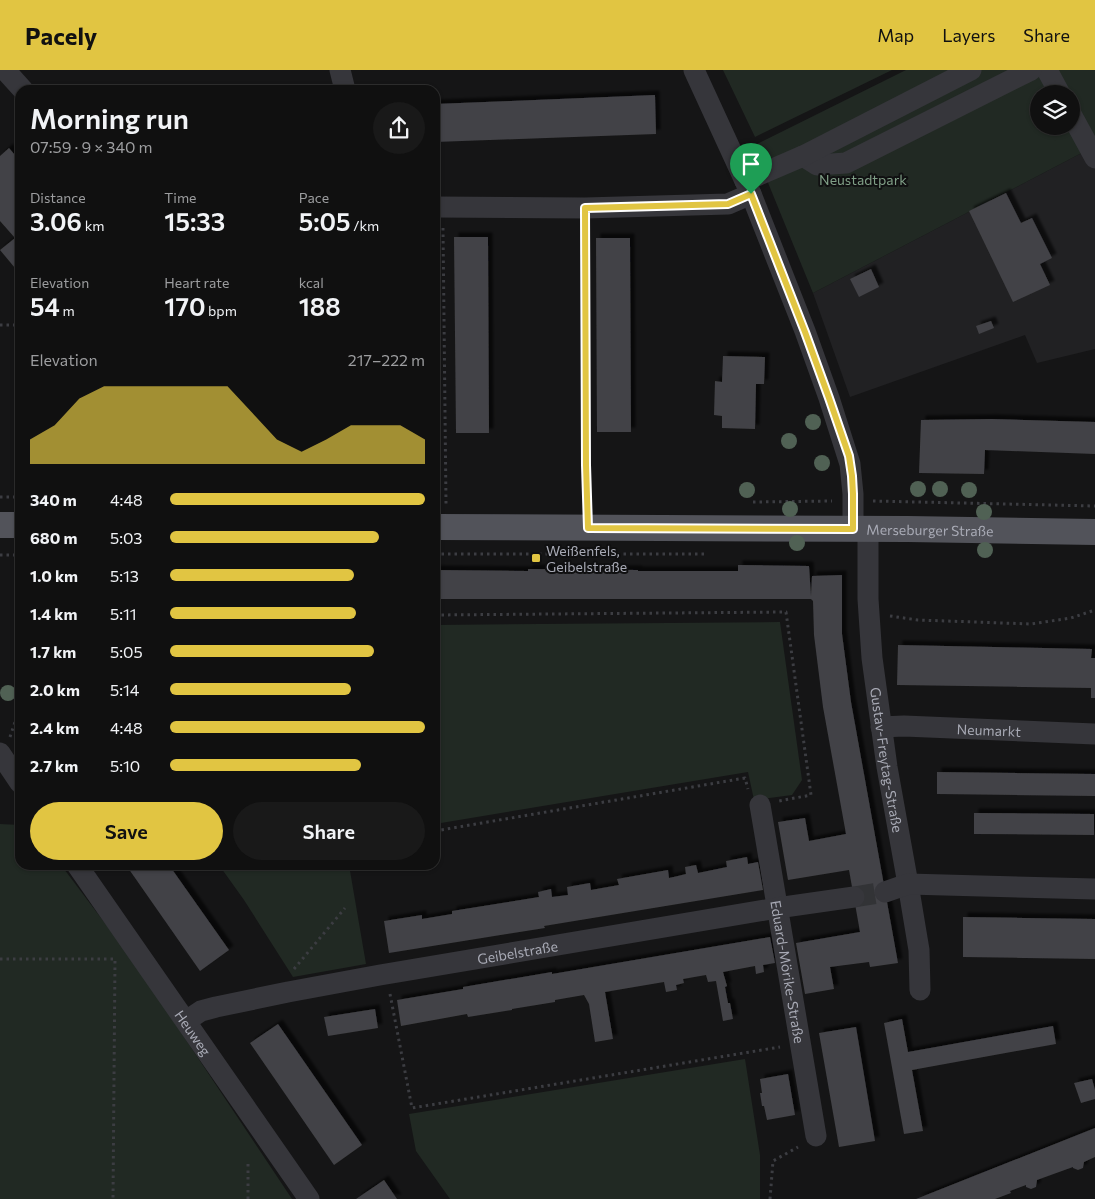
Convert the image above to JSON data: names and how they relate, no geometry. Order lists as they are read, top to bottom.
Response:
{
  "streets": {
    "main road": ["Merseburger Straße"],
    "street": [
      "Neumarkt",
      "Gustav-Freytag-Straße",
      "Geibelstraße",
      "Eduard-Mörike-Straße",
      "Heuweg"
    ]
  },
  "crossings": [
    ["Merseburger Straße", "Gustav-Freytag-Straße"],
    ["Neumarkt", "Gustav-Freytag-Straße"],
    ["Geibelstraße", "Eduard-Mörike-Straße"],
    ["Geibelstraße", "Heuweg"]
  ],
  "parks": ["Neustadtpark"],
  "places": {
    "transit": ["Weißenfels, Geibelstraße"]
  },
  "page": {
    "header": "Pacely",
    "nav": ["Map", "Layers", "Share"],
    "heading": ["Morning run", "07:59 · 9 × 340 m"],
    "stats": [
      ["Distance", "3.06 km"],
      ["Time", "15:33"],
      ["Pace", "5:05 /km"],
      ["Elevation", "54 m"],
      ["Heart rate", "170 bpm"],
      ["kcal", "188"]
    ],
    "chart": ["Elevation", "217–222 m"],
    "list": [
      {
        "name": "340 m",
        "note": "4:48"
      },
      {
        "name": "680 m",
        "note": "5:03"
      },
      {
        "name": "1.0 km",
        "note": "5:13"
      },
      {
        "name": "1.4 km",
        "note": "5:11"
      },
      {
        "name": "1.7 km",
        "note": "5:05"
      },
      {
        "name": "2.0 km",
        "note": "5:14"
      },
      {
        "name": "2.4 km",
        "note": "4:48"
      },
      {
        "name": "2.7 km",
        "note": "5:10"
      }
    ],
    "buttons": ["Save", "Share"]
  }
}
